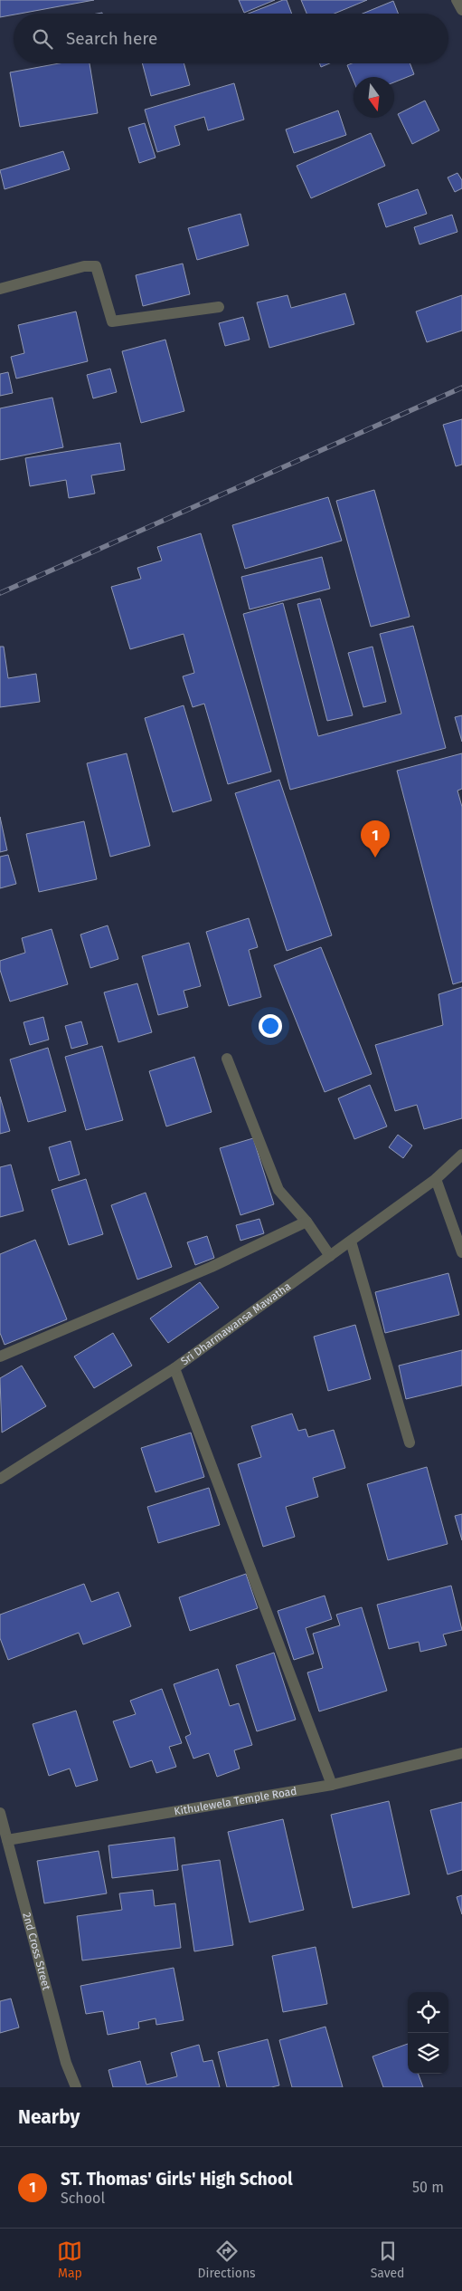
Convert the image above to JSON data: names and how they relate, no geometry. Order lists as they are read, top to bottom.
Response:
{
  "streets": {
    "street": ["Sri Dharmawansa Mawatha", "Kithulewela Temple Road", "2nd Cross Street"]
  },
  "crossings": [
    ["Kithulewela Temple Road", "2nd Cross Street"]
  ],
  "north": "bottom",
  "page": {
    "search": "Search here",
    "pins": "1",
    "heading": "Nearby",
    "list": [
      {
        "mark": "1",
        "name": "ST. Thomas' Girls' High School",
        "note": "School",
        "value": "50 m"
      }
    ],
    "nav": ["Map", "Directions", "Saved"]
  }
}
